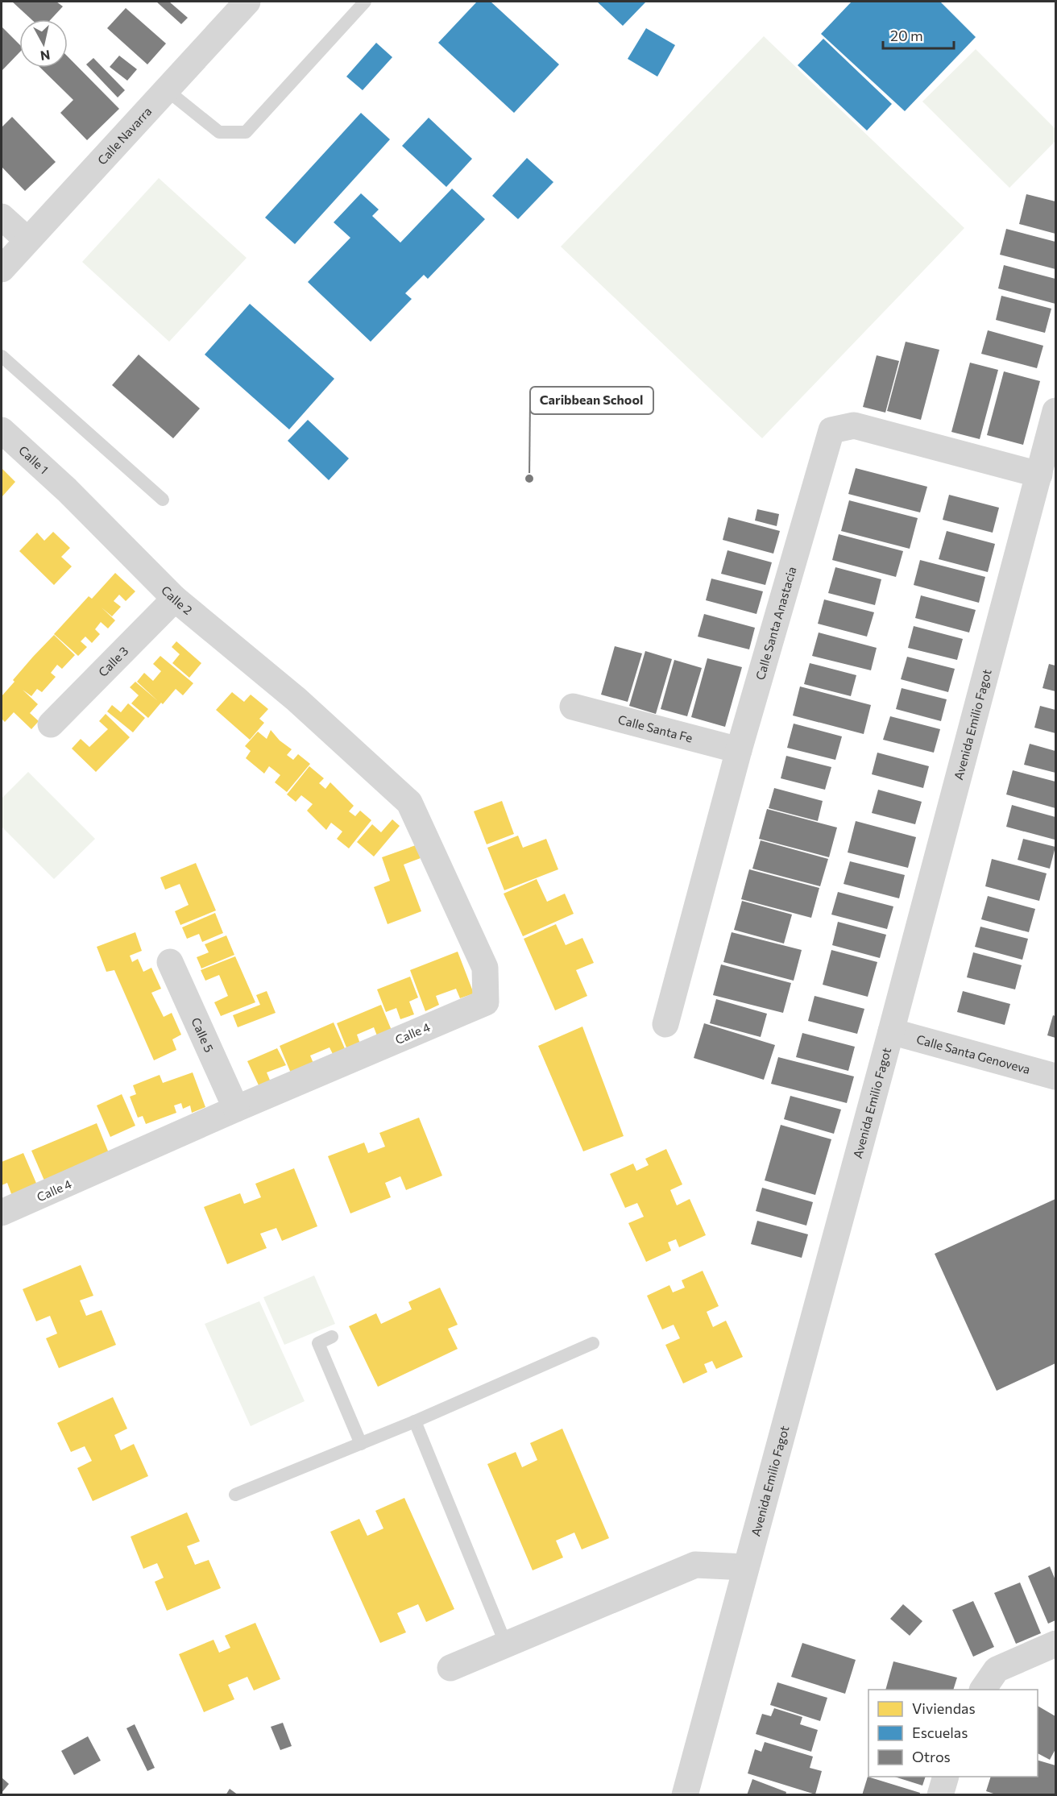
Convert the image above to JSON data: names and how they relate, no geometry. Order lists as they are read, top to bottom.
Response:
{
  "streets": {
    "street": [
      "Calle Navarra",
      "Calle 1",
      "Calle 2",
      "Calle Santa Anastacia",
      "Calle 3",
      "Avenida Emilio Fagot",
      "Calle Santa Fe",
      "Calle 4",
      "Calle 5",
      "Calle Santa Genoveva"
    ]
  },
  "crossings": [
    ["Calle 1", "Calle 2"],
    ["Calle 2", "Calle 3"],
    ["Calle 2", "Calle 4"],
    ["Calle Santa Anastacia", "Avenida Emilio Fagot"],
    ["Calle Santa Anastacia", "Calle Santa Fe"],
    ["Avenida Emilio Fagot", "Calle Santa Genoveva"],
    ["Calle 4", "Calle 5"]
  ],
  "places": ["Caribbean School"],
  "legend": ["Viviendas", "Escuelas", "Otros"],
  "scale_bar": "20 m",
  "north": "bottom"
}
